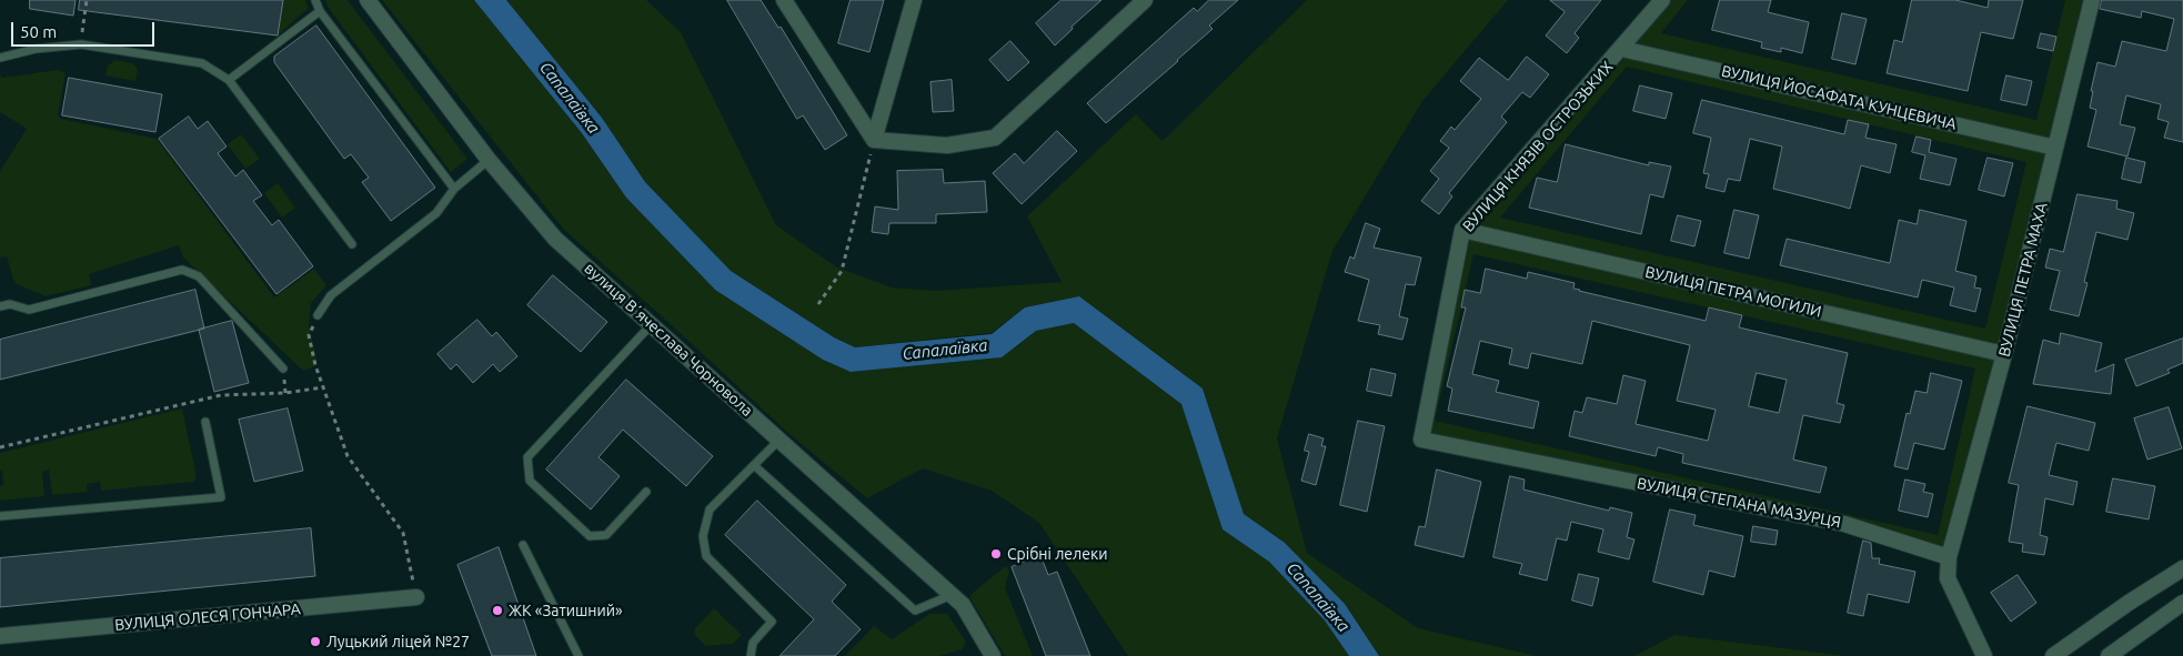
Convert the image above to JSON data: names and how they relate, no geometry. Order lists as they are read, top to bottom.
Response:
{
  "streets": {
    "street": [
      "ВУЛИЦЯ ЙОСАФАТА КУНЦЕВИЧА",
      "ВУЛИЦЯ КНЯЗІВ ОСТРОЗЬКИХ",
      "ВУЛИЦЯ ПЕТРА МАХА",
      "ВУЛИЦЯ ПЕТРА МОГИЛИ",
      "вулиця Вʼячеслава Чорновола",
      "ВУЛИЦЯ СТЕПАНА МАЗУРЦЯ",
      "ВУЛИЦЯ ОЛЕСЯ ГОНЧАРА"
    ]
  },
  "crossings": [
    ["ВУЛИЦЯ ЙОСАФАТА КУНЦЕВИЧА", "ВУЛИЦЯ КНЯЗІВ ОСТРОЗЬКИХ"],
    ["ВУЛИЦЯ ЙОСАФАТА КУНЦЕВИЧА", "ВУЛИЦЯ ПЕТРА МАХА"],
    ["ВУЛИЦЯ КНЯЗІВ ОСТРОЗЬКИХ", "ВУЛИЦЯ ПЕТРА МОГИЛИ"],
    ["ВУЛИЦЯ КНЯЗІВ ОСТРОЗЬКИХ", "ВУЛИЦЯ СТЕПАНА МАЗУРЦЯ"],
    ["ВУЛИЦЯ ПЕТРА МАХА", "ВУЛИЦЯ ПЕТРА МОГИЛИ"],
    ["ВУЛИЦЯ ПЕТРА МАХА", "ВУЛИЦЯ СТЕПАНА МАЗУРЦЯ"]
  ],
  "water": ["Сапалаївка"],
  "places": ["Срібні лелеки", "ЖК «Затишний»", "Луцький ліцей №27"],
  "scale_bar": "50 m"
}
